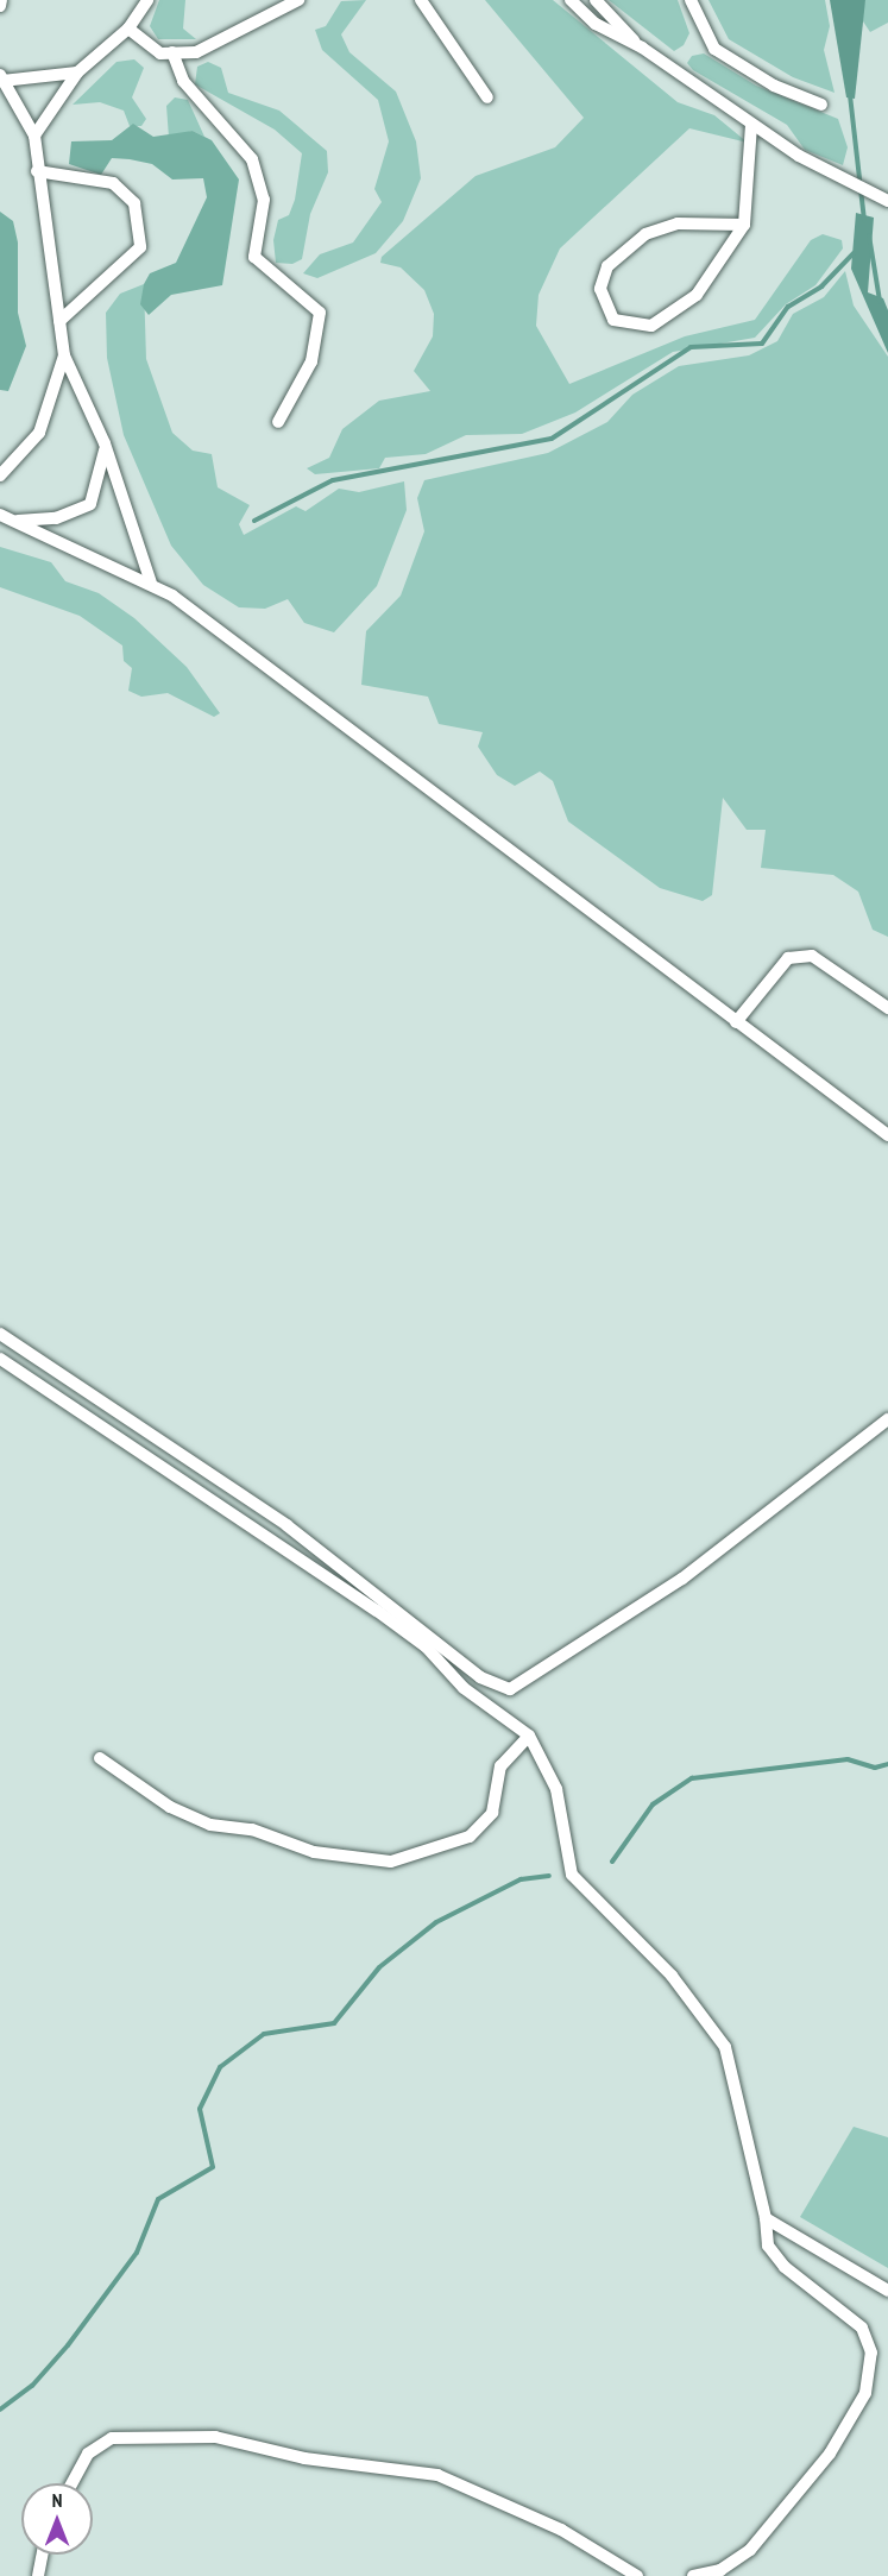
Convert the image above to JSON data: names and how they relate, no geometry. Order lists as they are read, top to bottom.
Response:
{
  "north": "top"
}
